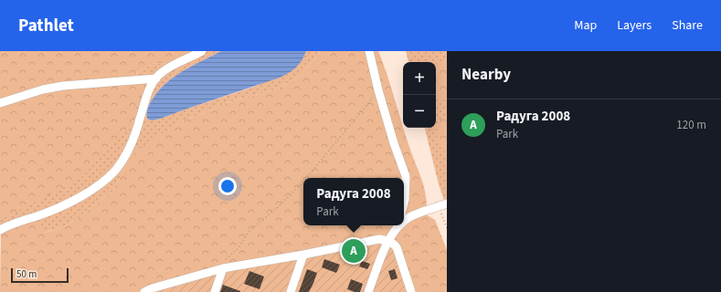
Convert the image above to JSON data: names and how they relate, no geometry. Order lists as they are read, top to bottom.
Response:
{
  "scale_bar": "50 m",
  "page": {
    "header": "Pathlet",
    "nav": ["Map", "Layers", "Share"],
    "heading": "Nearby",
    "map_buttons": ["+", "−"],
    "list": [
      {
        "mark": "A",
        "name": "Радуга 2008",
        "note": "Park",
        "value": "120 m"
      }
    ],
    "popup": ["Радуга 2008", "Park"],
    "pins": "A",
    "scale": "50 m"
  }
}
